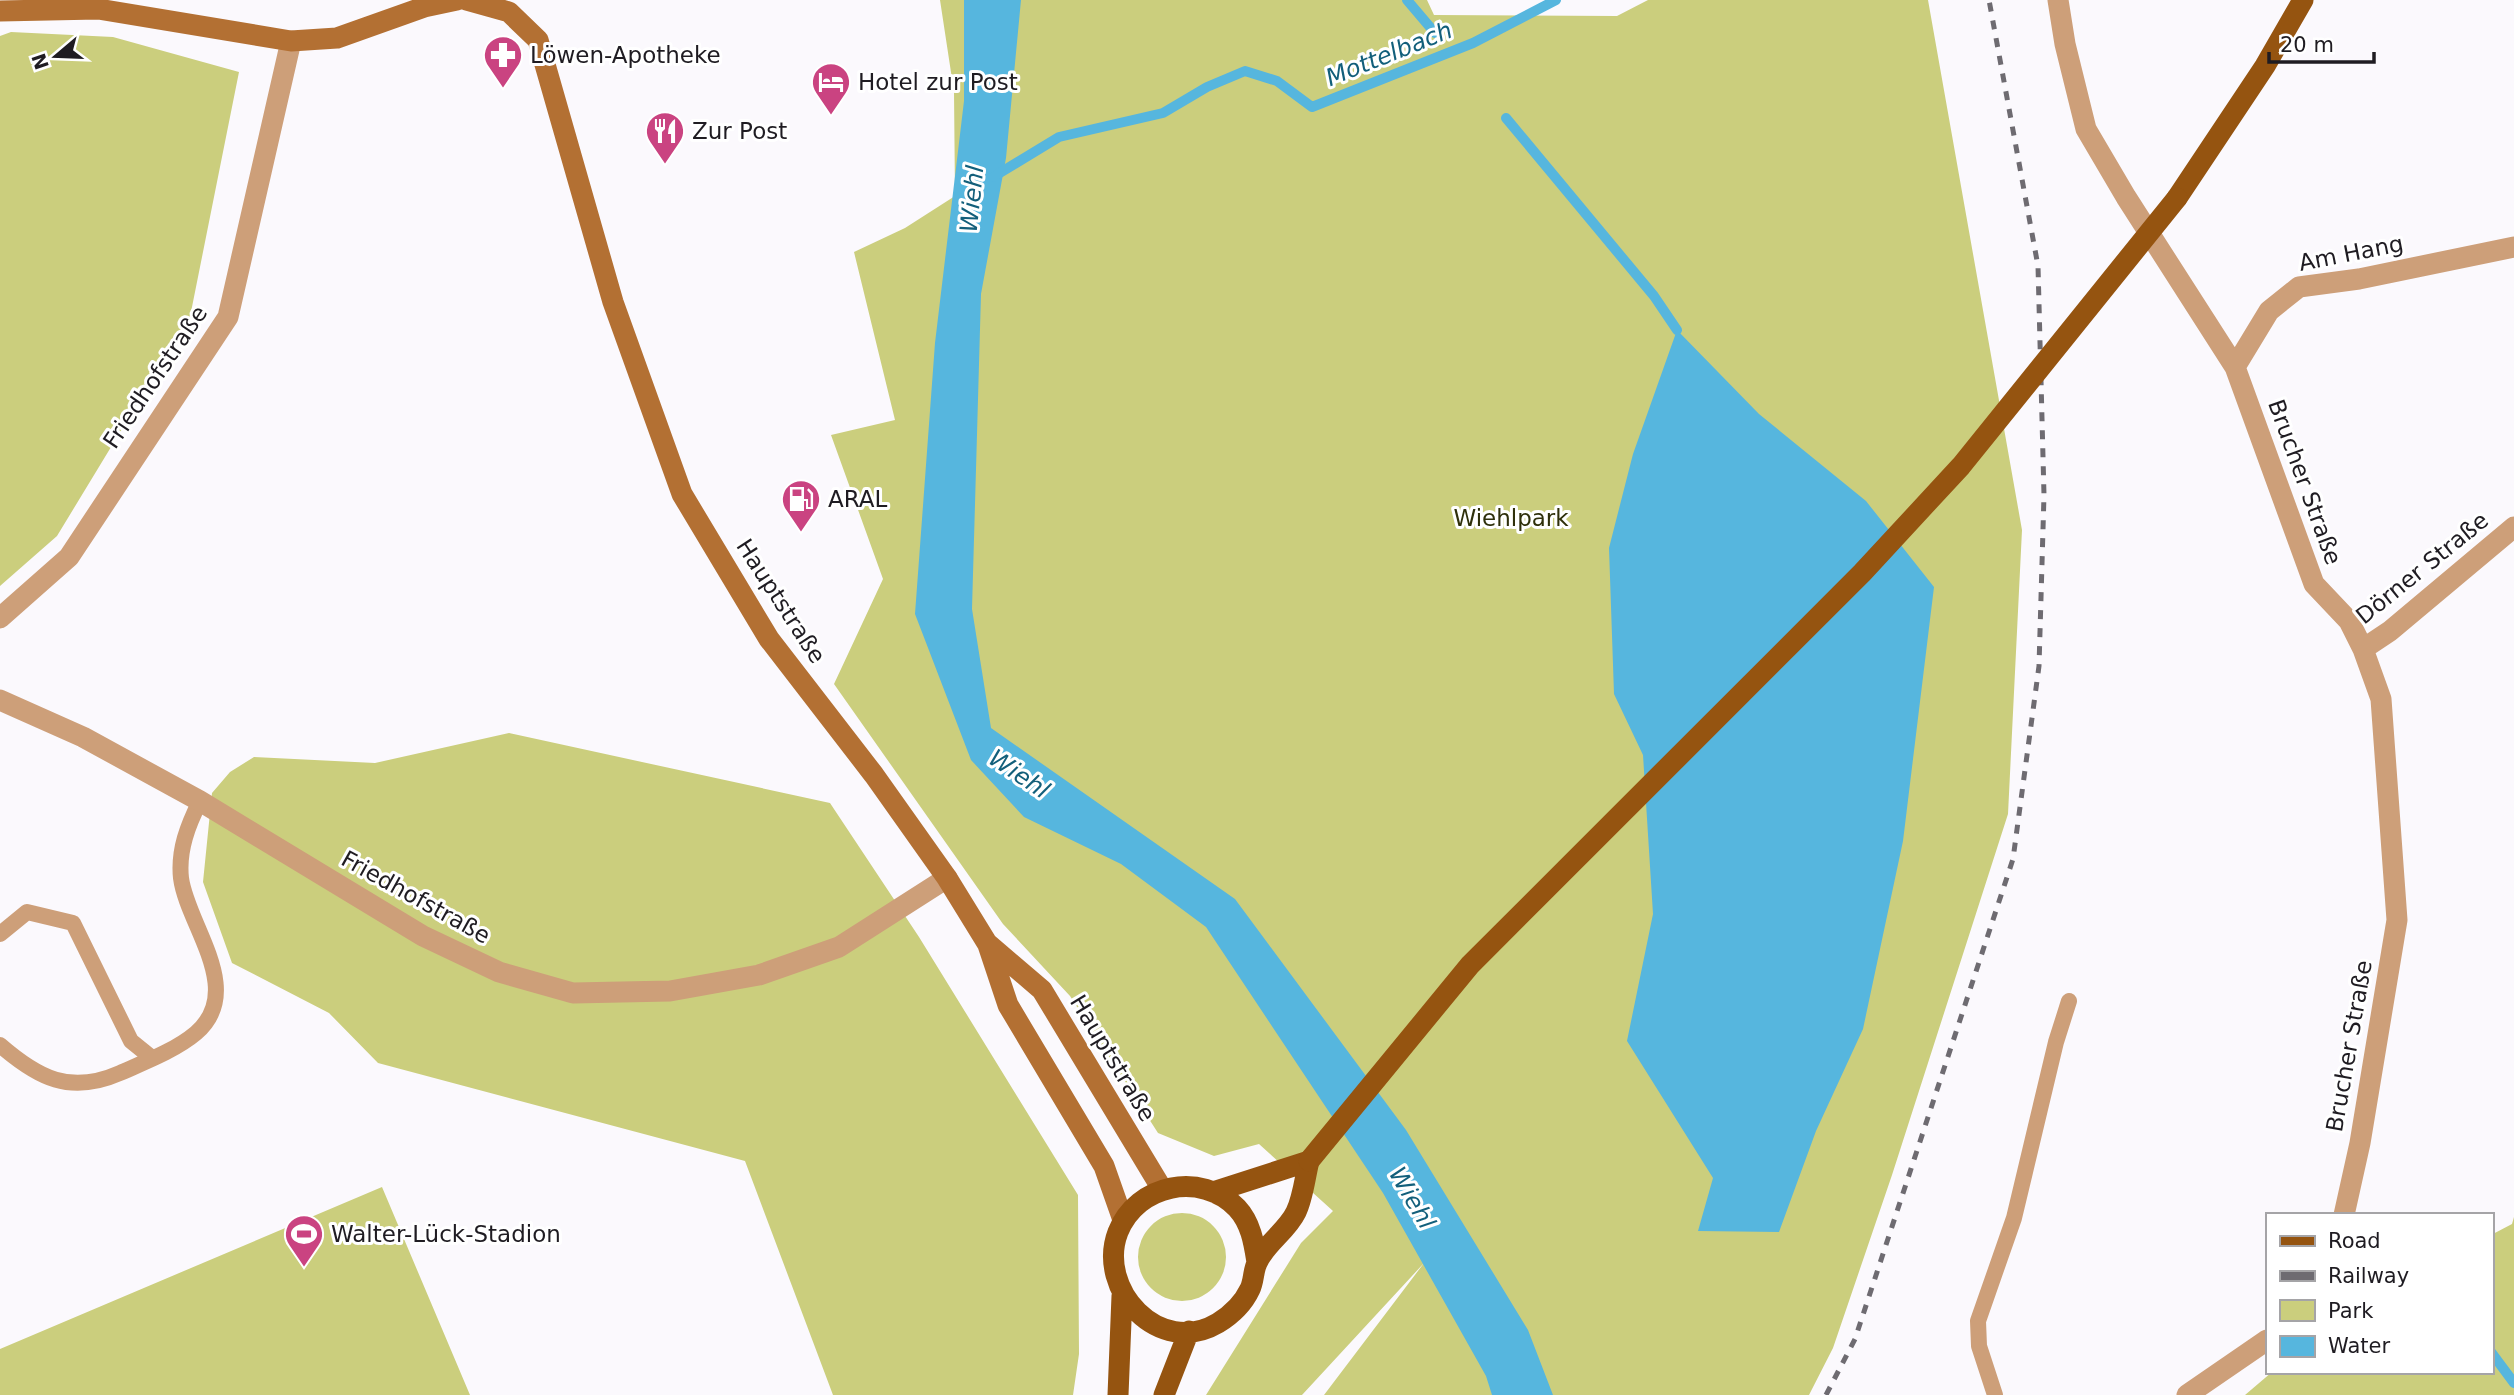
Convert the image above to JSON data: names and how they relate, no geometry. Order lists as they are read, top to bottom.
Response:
{
  "streets": {
    "street": [
      "Am Hang",
      "Friedhofstraße",
      "Brucher Straße",
      "Dörner Straße",
      "Hauptstraße"
    ]
  },
  "crossings": [
    ["Am Hang", "Brucher Straße"],
    ["Friedhofstraße", "Hauptstraße"],
    ["Brucher Straße", "Dörner Straße"]
  ],
  "water": ["Mottelbach", "Wiehl"],
  "parks": ["Wiehlpark"],
  "places": {
    "pharmacy": ["Löwen-Apotheke"],
    "hotel": ["Hotel zur Post"],
    "restaurant": ["Zur Post"],
    "fuel station": ["ARAL"],
    "sports": ["Walter-Lück-Stadion"]
  },
  "legend": [
    "Road",
    "Railway",
    "Park",
    "Water"
  ],
  "scale_bar": "20 m",
  "north": "left"
}
